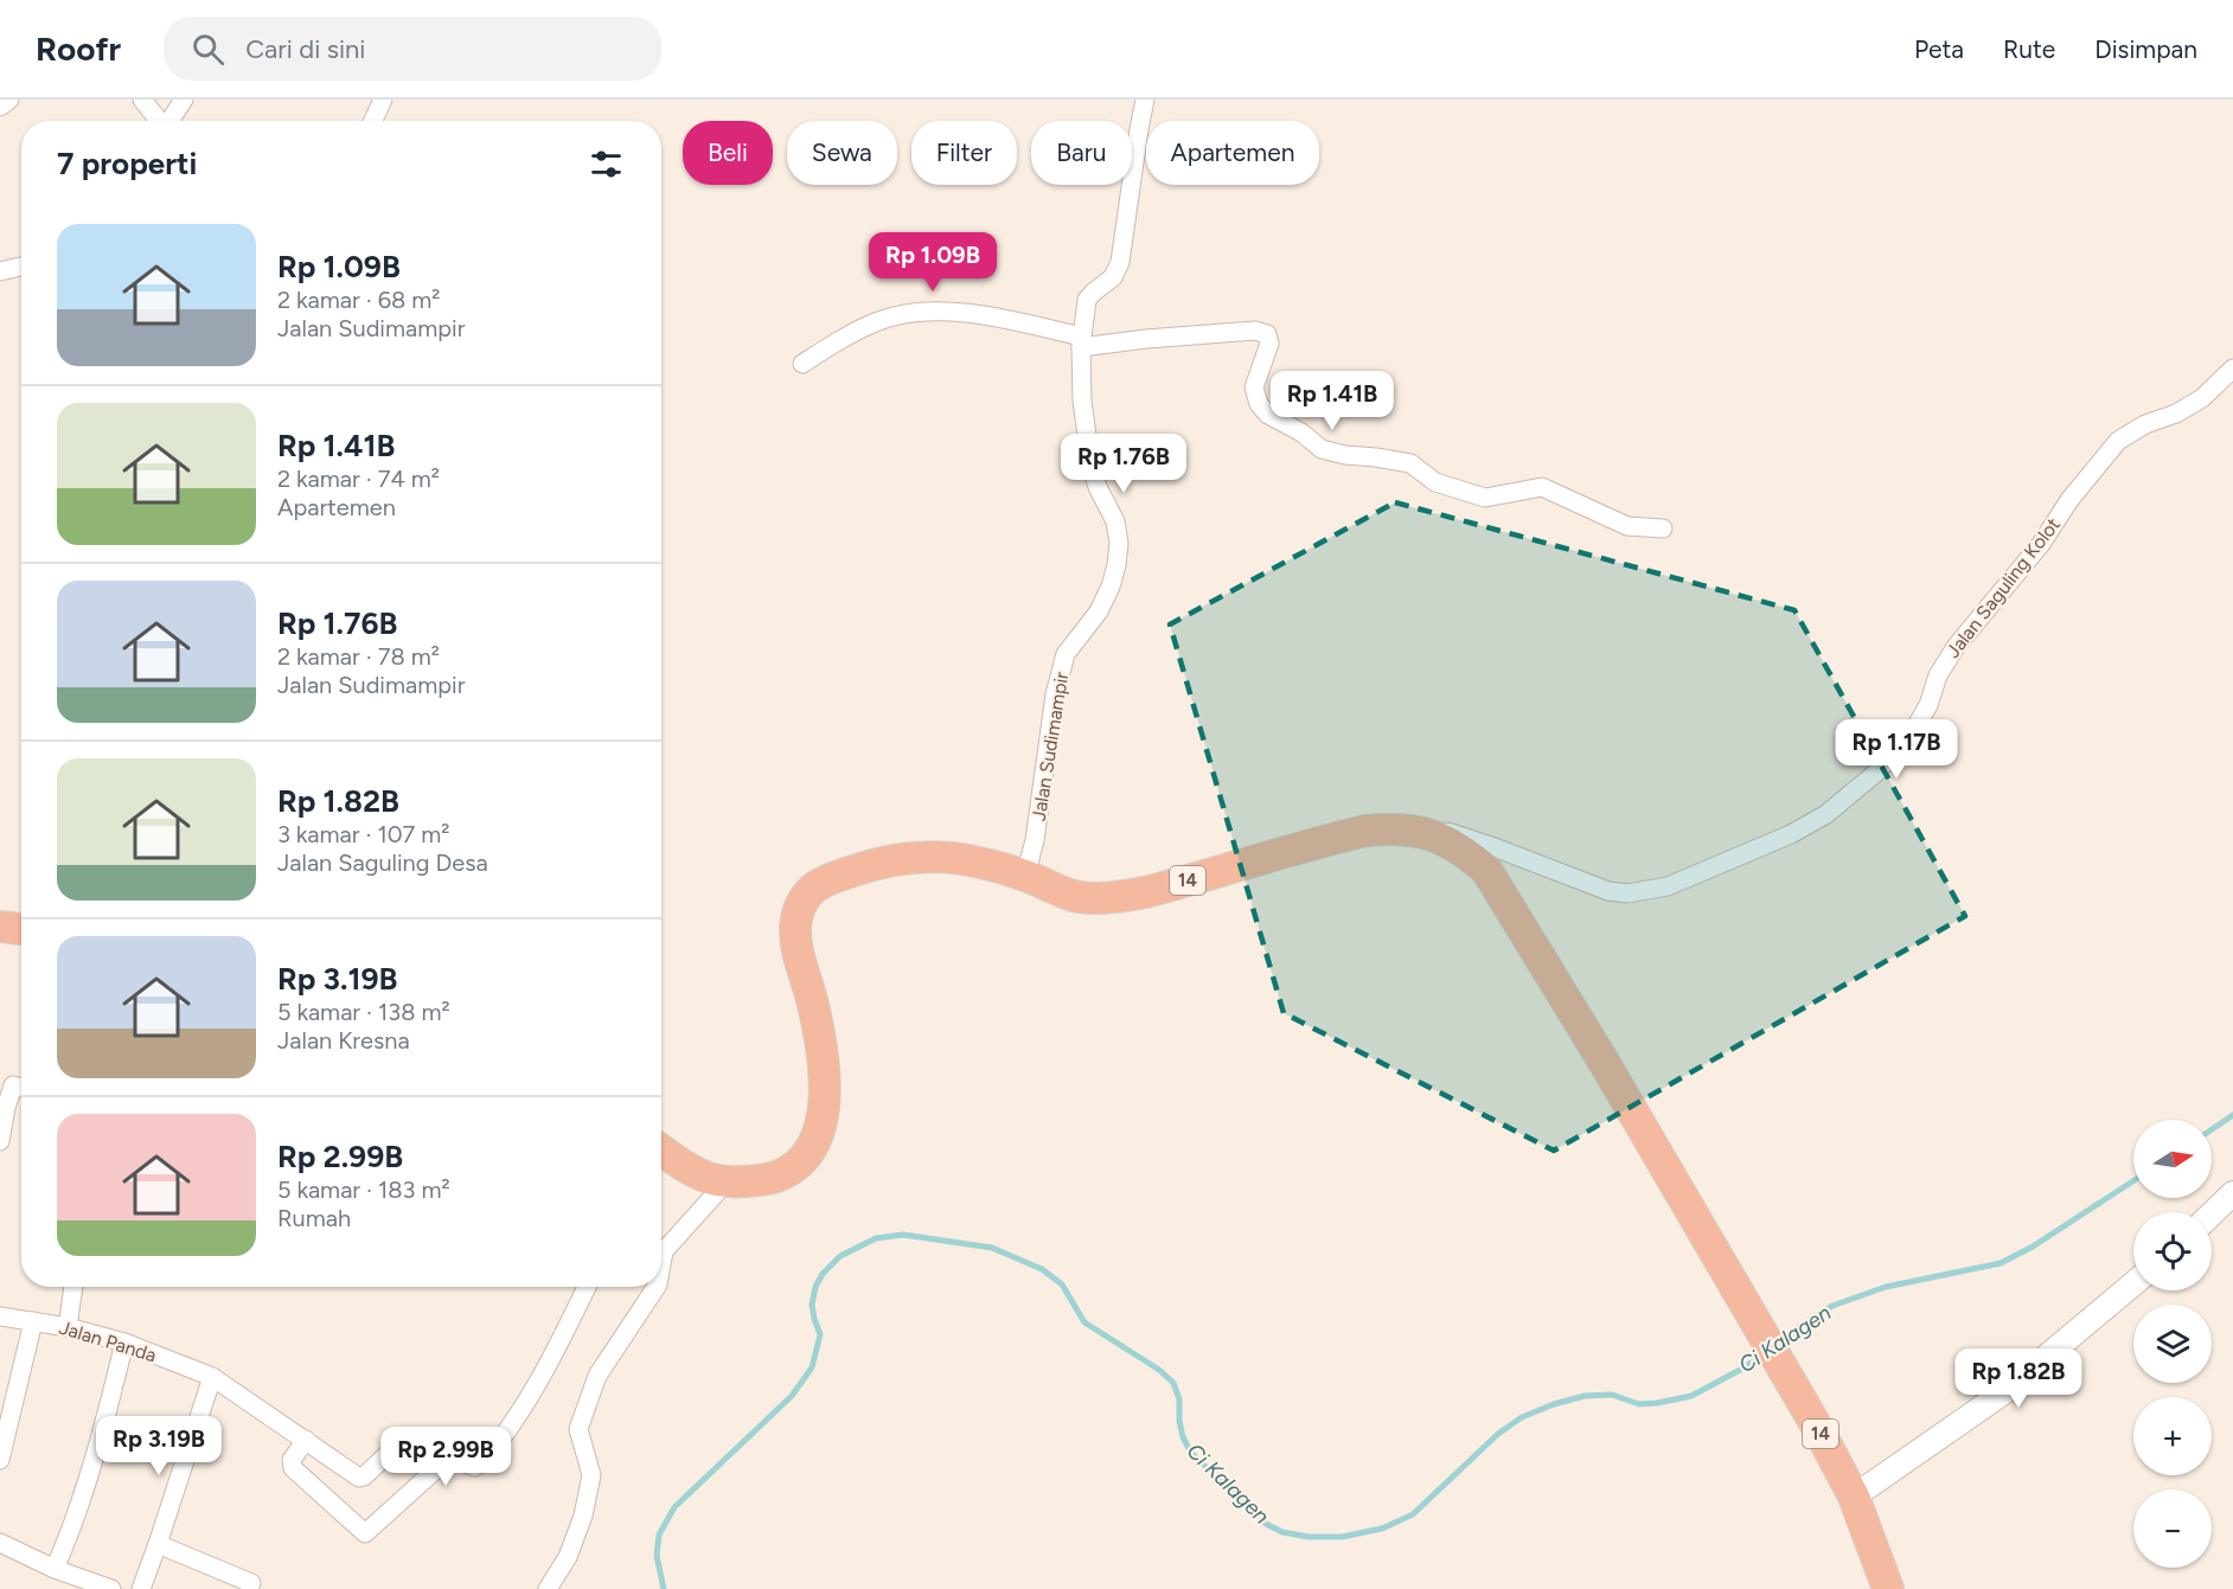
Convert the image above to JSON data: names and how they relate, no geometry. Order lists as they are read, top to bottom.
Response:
{
  "streets": {
    "highway": ["14"],
    "street": ["Jalan Saguling Kolot", "Jalan Sudimampir", "Jalan Panda"]
  },
  "crossings": [
    ["Jalan Saguling Kolot", "14"],
    ["Jalan Sudimampir", "14"]
  ],
  "water": ["Ci Kalagen"],
  "north": "right",
  "page": {
    "header": "Roofr",
    "search": "Cari di sini",
    "nav": ["Peta", "Rute", "Disimpan"],
    "chip": [
      "Beli",
      "Sewa",
      "Filter",
      "Baru",
      "Apartemen"
    ],
    "heading": "7 properti",
    "list": [
      {
        "name": "Rp 1.09B",
        "note": "2 kamar · 68 m² · Jalan Sudimampir"
      },
      {
        "name": "Rp 1.41B",
        "note": "2 kamar · 74 m² · Apartemen"
      },
      {
        "name": "Rp 1.76B",
        "note": "2 kamar · 78 m² · Jalan Sudimampir"
      },
      {
        "name": "Rp 1.82B",
        "note": "3 kamar · 107 m² · Jalan Saguling Desa"
      },
      {
        "name": "Rp 3.19B",
        "note": "5 kamar · 138 m² · Jalan Kresna"
      },
      {
        "name": "Rp 2.99B",
        "note": "5 kamar · 183 m² · Rumah"
      }
    ],
    "price": [
      "Rp 1.09B",
      "Rp 1.41B",
      "Rp 1.76B",
      "Rp 1.17B",
      "Rp 1.82B",
      "Rp 3.19B",
      "Rp 2.99B"
    ],
    "map_buttons": ["+", "−"]
  }
}
